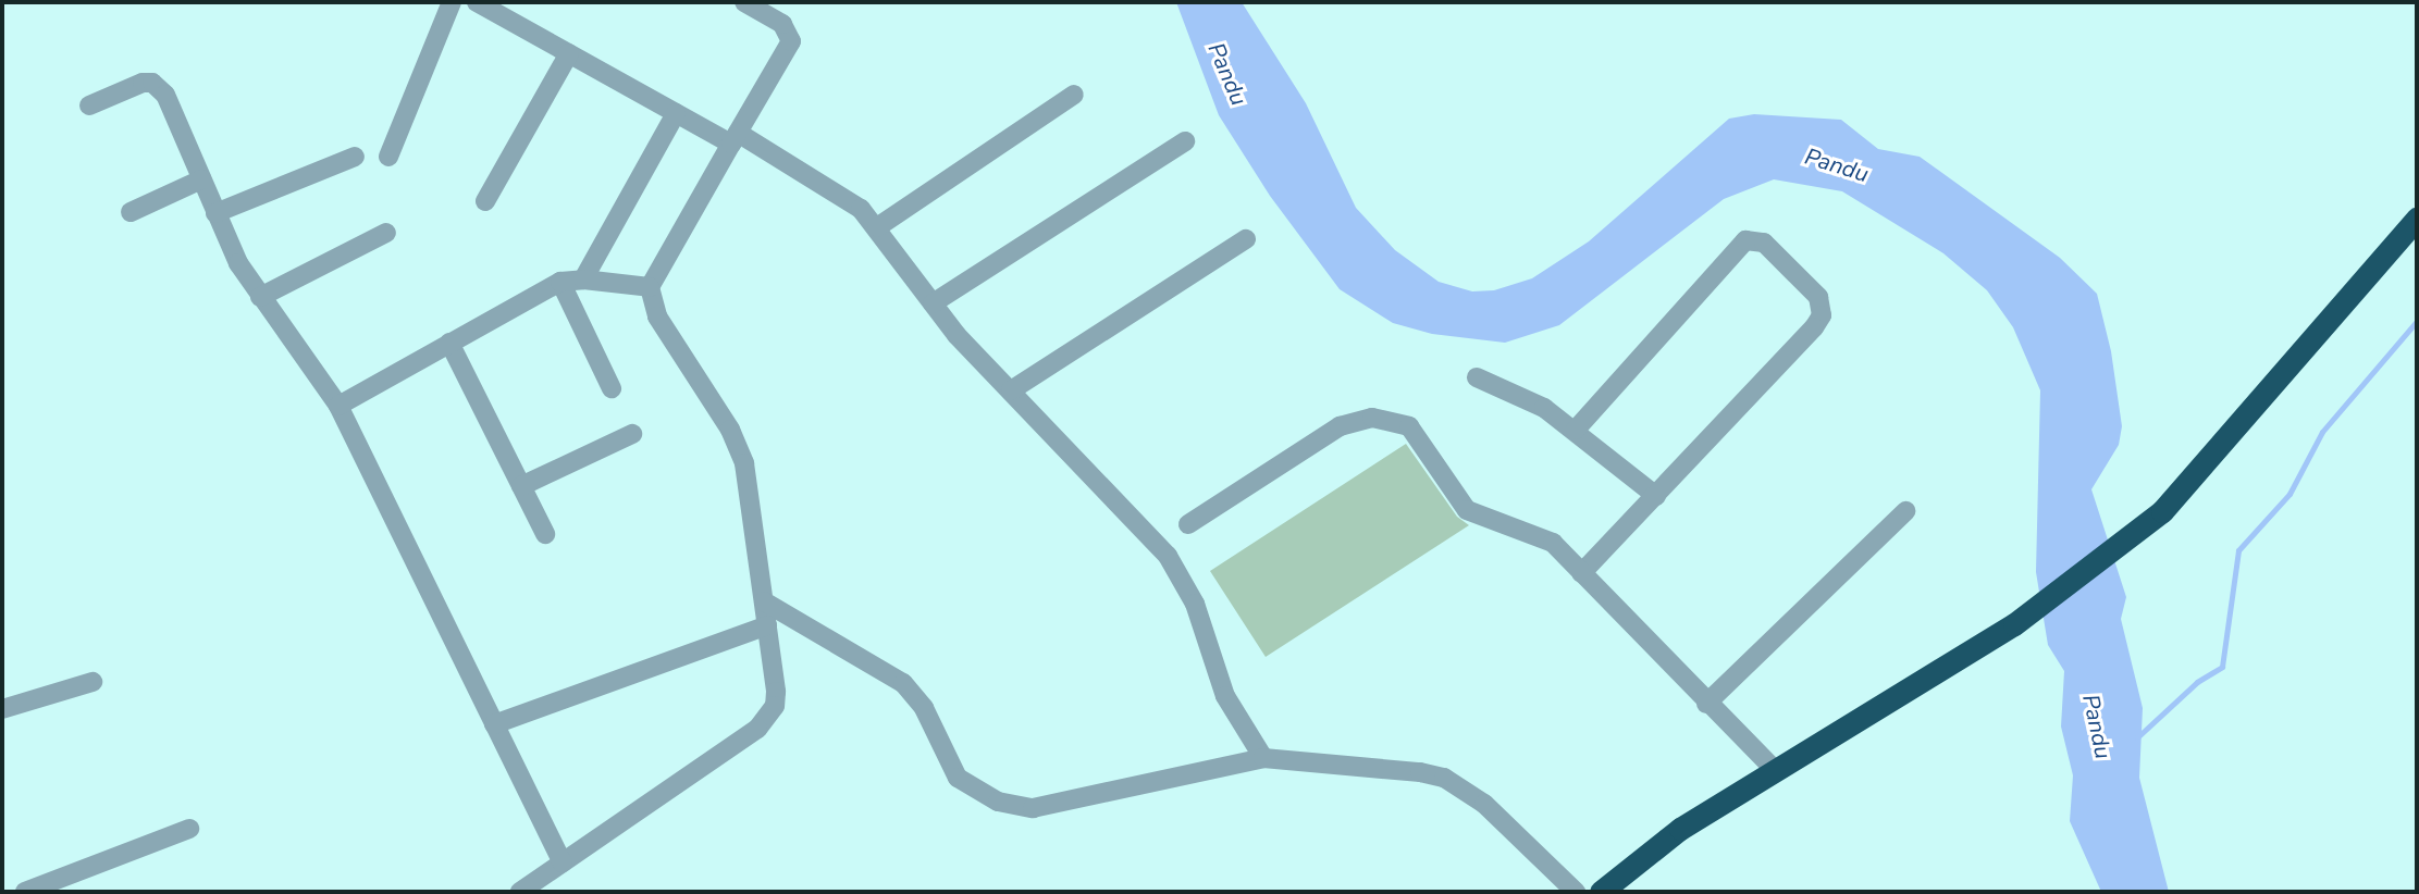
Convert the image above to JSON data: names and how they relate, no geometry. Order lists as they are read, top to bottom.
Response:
{
  "water": ["Pandu"]
}
